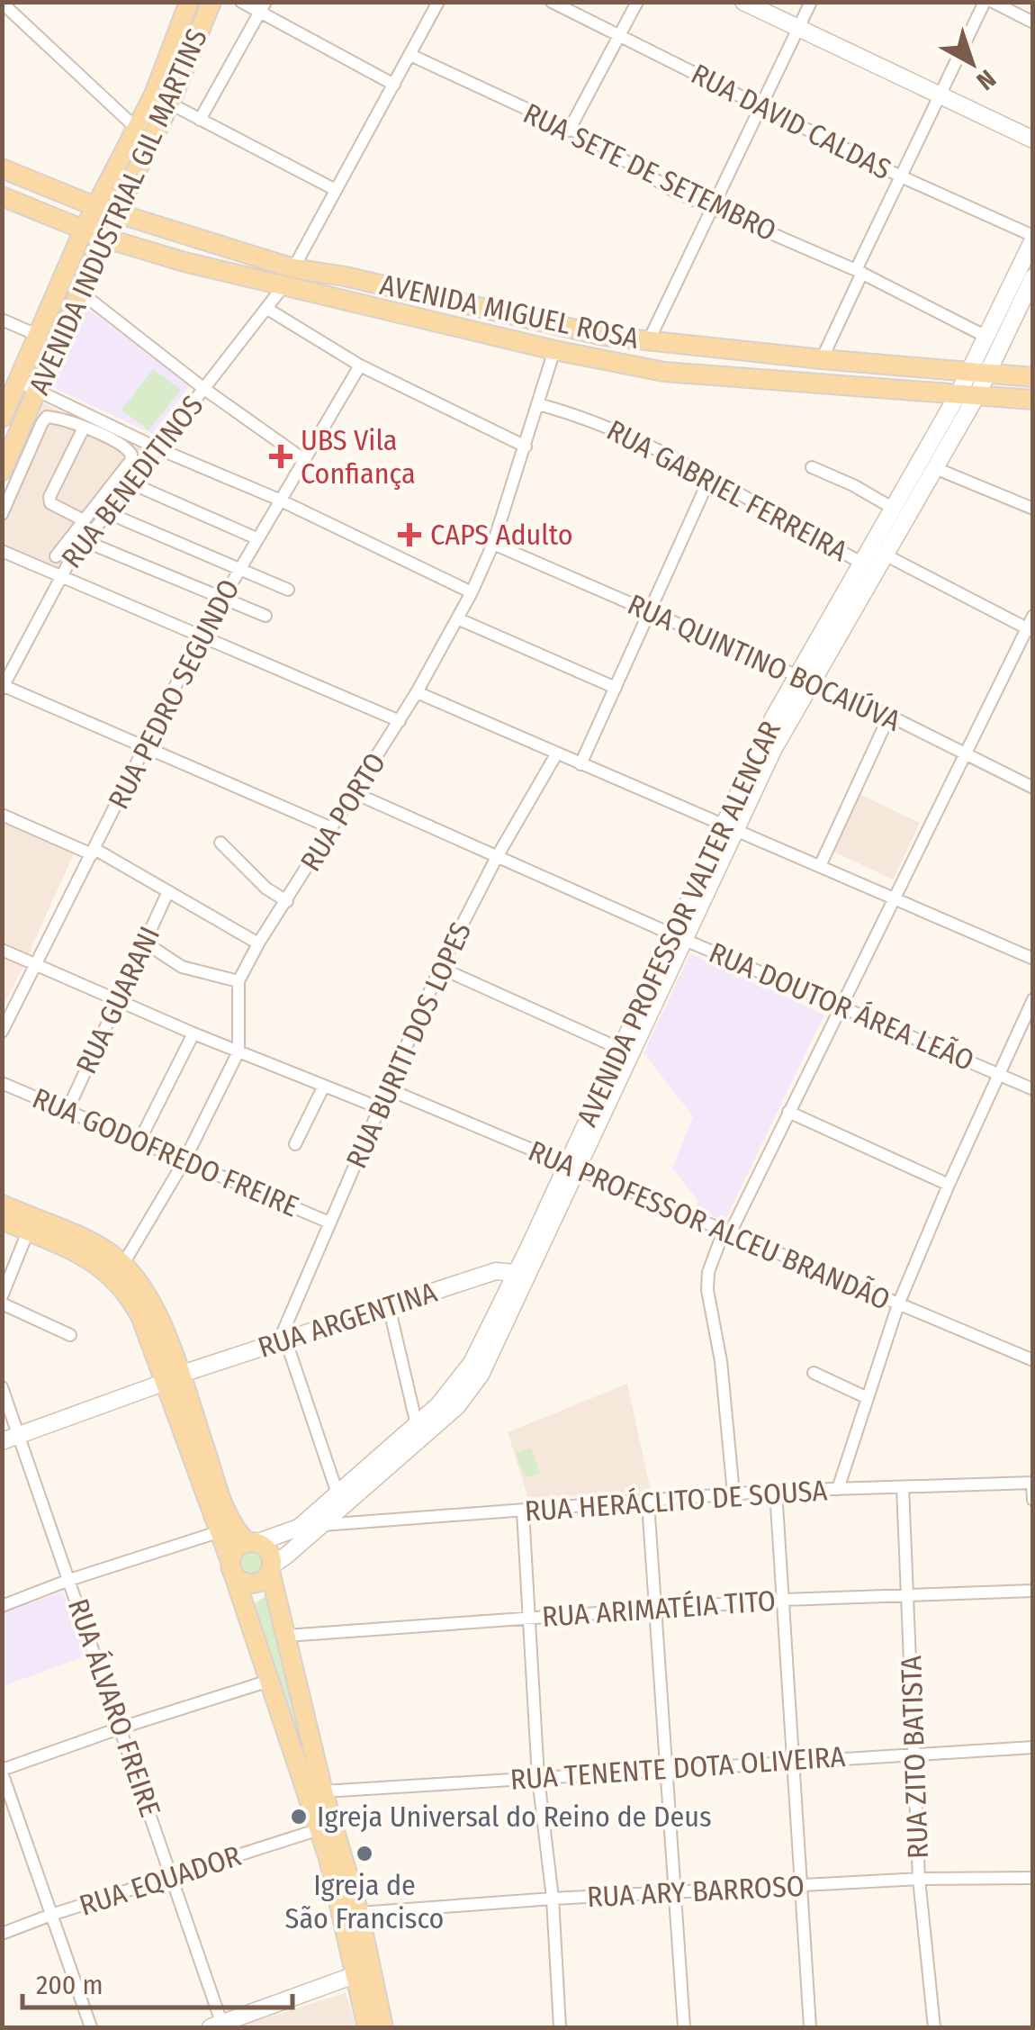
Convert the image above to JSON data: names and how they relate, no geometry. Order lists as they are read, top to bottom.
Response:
{
  "streets": {
    "main road": [
      "AVENIDA INDUSTRIAL GIL MARTINS",
      "AVENIDA MIGUEL ROSA",
      "AVENIDA PROFESSOR VALTER ALENCAR",
      "RUA ARGENTINA"
    ],
    "street": [
      "RUA DAVID CALDAS",
      "RUA SETE DE SETEMBRO",
      "RUA BENEDITINOS",
      "RUA GABRIEL FERREIRA",
      "RUA QUINTINO BOCAIÚVA",
      "RUA PEDRO SEGUNDO",
      "RUA PORTO",
      "RUA GUARANI",
      "RUA DOUTOR ÁREA LEÃO",
      "RUA BURITI DOS LOPES",
      "RUA GODOFREDO FREIRE",
      "RUA PROFESSOR ALCEU BRANDÃO",
      "RUA HERÁCLITO DE SOUSA",
      "RUA ARIMATÉIA TITO",
      "RUA ÁLVARO FREIRE",
      "RUA ZITO BATISTA",
      "RUA TENENTE DOTA OLIVEIRA",
      "RUA EQUADOR",
      "RUA ARY BARROSO"
    ]
  },
  "crossings": [
    ["RUA DAVID CALDAS", "AVENIDA PROFESSOR VALTER ALENCAR"],
    ["RUA SETE DE SETEMBRO", "AVENIDA PROFESSOR VALTER ALENCAR"],
    ["AVENIDA INDUSTRIAL GIL MARTINS", "AVENIDA MIGUEL ROSA"],
    ["AVENIDA MIGUEL ROSA", "RUA BENEDITINOS"],
    ["AVENIDA MIGUEL ROSA", "RUA PORTO"],
    ["AVENIDA MIGUEL ROSA", "AVENIDA PROFESSOR VALTER ALENCAR"],
    ["RUA GABRIEL FERREIRA", "RUA PORTO"],
    ["RUA GABRIEL FERREIRA", "AVENIDA PROFESSOR VALTER ALENCAR"],
    ["RUA QUINTINO BOCAIÚVA", "RUA PORTO"],
    ["RUA QUINTINO BOCAIÚVA", "AVENIDA PROFESSOR VALTER ALENCAR"],
    ["RUA PORTO", "RUA DOUTOR ÁREA LEÃO"],
    ["RUA PORTO", "RUA GODOFREDO FREIRE"],
    ["AVENIDA PROFESSOR VALTER ALENCAR", "RUA DOUTOR ÁREA LEÃO"],
    ["AVENIDA PROFESSOR VALTER ALENCAR", "RUA PROFESSOR ALCEU BRANDÃO"],
    ["AVENIDA PROFESSOR VALTER ALENCAR", "RUA ARGENTINA"],
    ["AVENIDA PROFESSOR VALTER ALENCAR", "RUA HERÁCLITO DE SOUSA"],
    ["RUA GUARANI", "RUA GODOFREDO FREIRE"],
    ["RUA DOUTOR ÁREA LEÃO", "RUA BURITI DOS LOPES"],
    ["RUA BURITI DOS LOPES", "RUA GODOFREDO FREIRE"],
    ["RUA BURITI DOS LOPES", "RUA PROFESSOR ALCEU BRANDÃO"],
    ["RUA BURITI DOS LOPES", "RUA ARGENTINA"],
    ["RUA ARGENTINA", "RUA ÁLVARO FREIRE"],
    ["RUA HERÁCLITO DE SOUSA", "RUA ZITO BATISTA"],
    ["RUA ARIMATÉIA TITO", "RUA ZITO BATISTA"],
    ["RUA ÁLVARO FREIRE", "RUA EQUADOR"],
    ["RUA ZITO BATISTA", "RUA TENENTE DOTA OLIVEIRA"],
    ["RUA ZITO BATISTA", "RUA ARY BARROSO"]
  ],
  "places": {
    "health": ["UBS Vila Confiança", "CAPS Adulto"],
    "other": ["Igreja Universal do Reino de Deus", "Igreja de São Francisco"]
  },
  "scale_bar": "200 m",
  "north": "bottom right"
}
